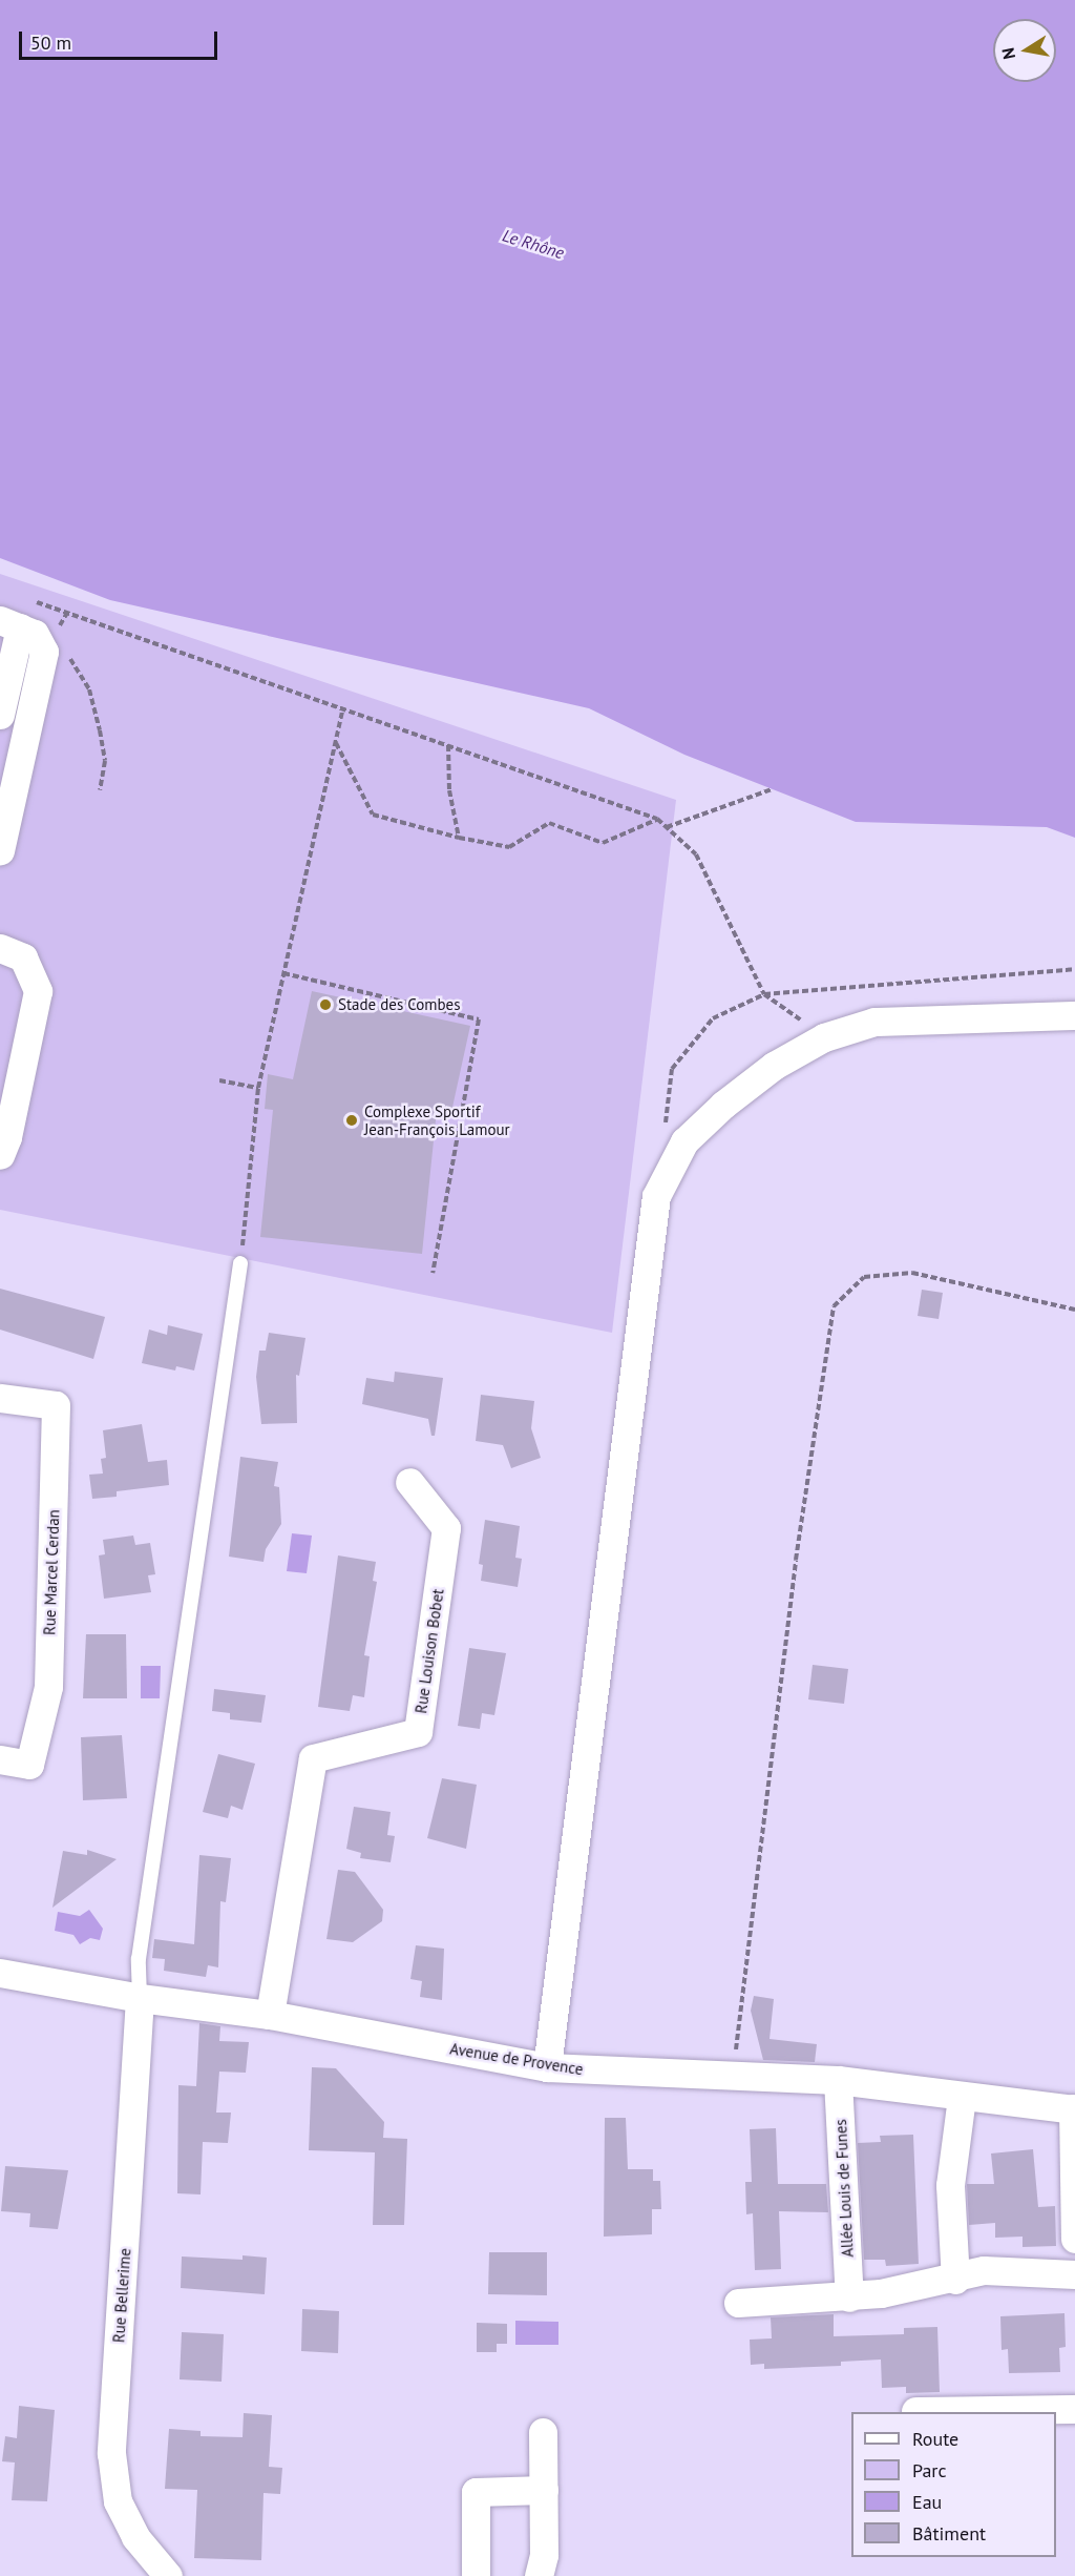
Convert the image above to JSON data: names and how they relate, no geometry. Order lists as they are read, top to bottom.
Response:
{
  "streets": {
    "street": [
      "Rue Marcel Cerdan",
      "Rue Louison Bobet",
      "Avenue de Provence",
      "Allée Louis de Funes",
      "Rue Bellerime"
    ]
  },
  "crossings": [
    ["Rue Louison Bobet", "Avenue de Provence"],
    ["Avenue de Provence", "Allée Louis de Funes"],
    ["Avenue de Provence", "Rue Bellerime"]
  ],
  "water": ["Le Rhône"],
  "places": ["Stade des Combes", "Complexe Sportif Jean-François Lamour"],
  "legend": [
    "Route",
    "Parc",
    "Eau",
    "Bâtiment"
  ],
  "scale_bar": "50 m",
  "north": "left"
}
